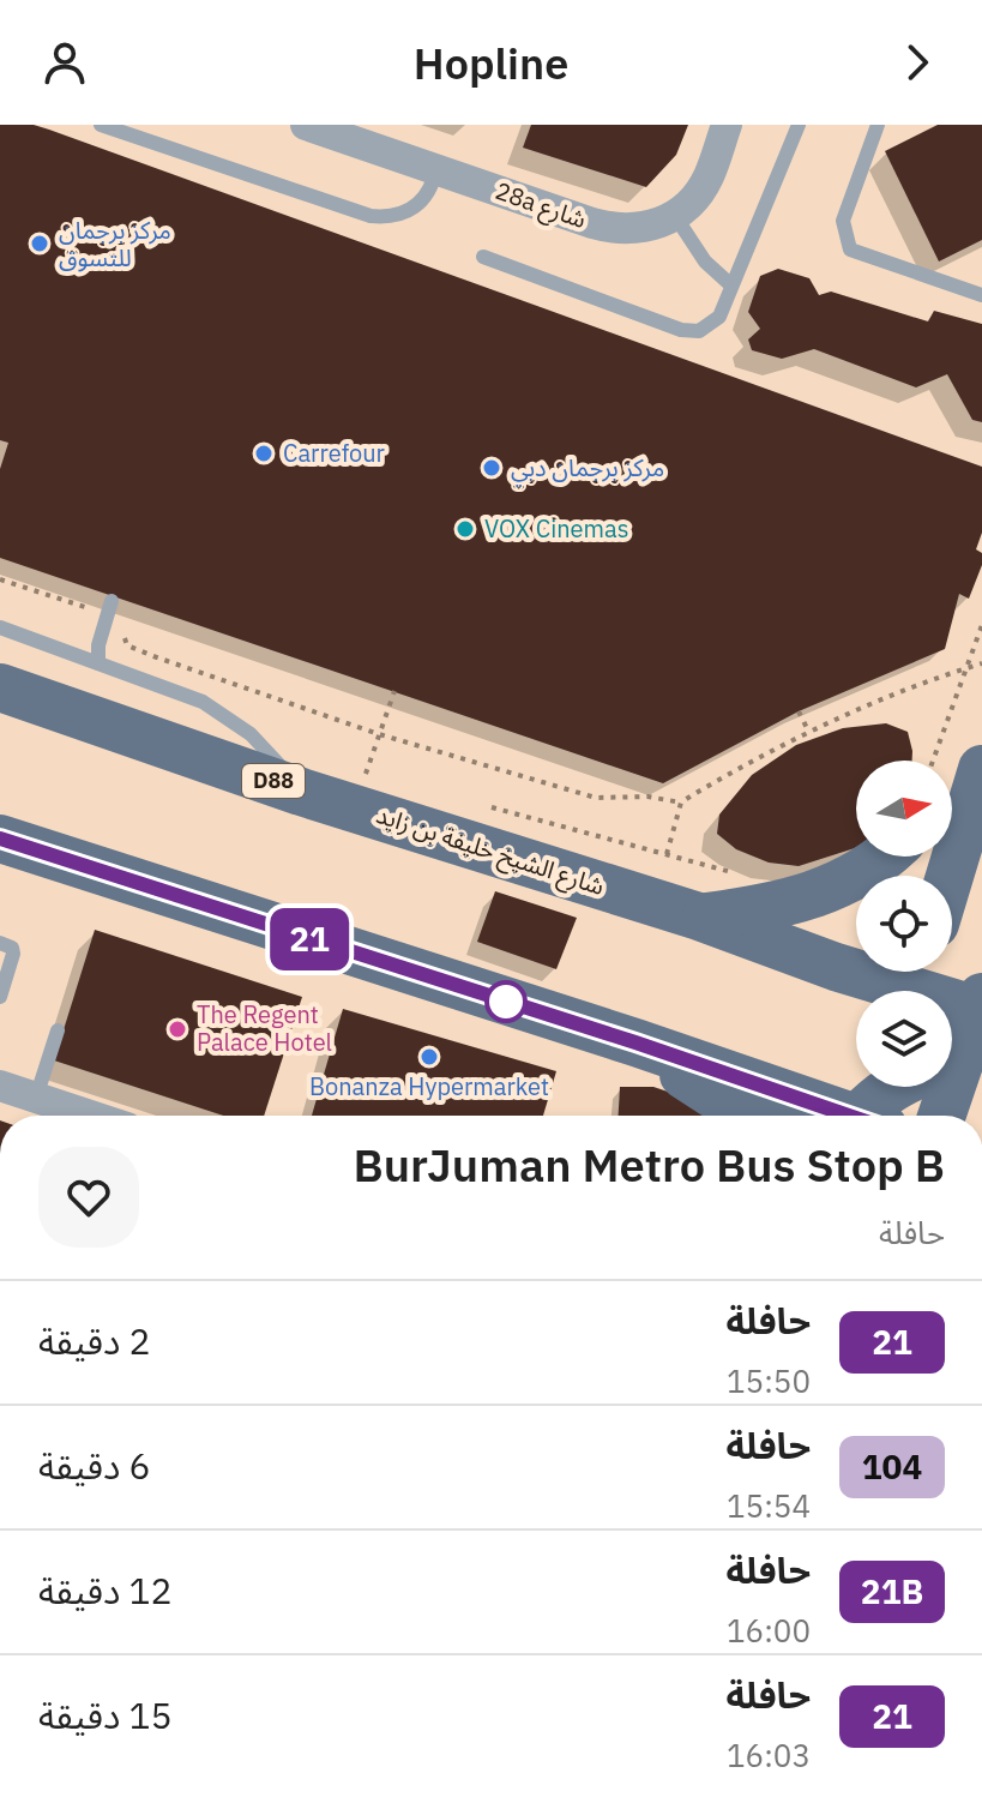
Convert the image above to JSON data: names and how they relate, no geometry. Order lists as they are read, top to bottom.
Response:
{
  "streets": {
    "main road": ["D88", "شارع الشيخ خليفة بن زايد"],
    "street": ["28a شارع"]
  },
  "places": [
    "مركز برجمان للتسوق",
    "Carrefour",
    "مركز برجمان دبي",
    "VOX Cinemas",
    "The Regent Palace Hotel",
    "Bonanza Hypermarket"
  ],
  "lines": ["bus line 21"],
  "north": "right",
  "page": {
    "header": "Hopline",
    "on_map": "21",
    "heading": ["BurJuman Metro Bus Stop B", "حافلة"],
    "list": [
      {
        "mark": "21",
        "name": "حافلة",
        "note": "15:50",
        "value": "2 دقيقة"
      },
      {
        "mark": "104",
        "name": "حافلة",
        "note": "15:54",
        "value": "6 دقيقة"
      },
      {
        "mark": "21B",
        "name": "حافلة",
        "note": "16:00",
        "value": "12 دقيقة"
      },
      {
        "mark": "21",
        "name": "حافلة",
        "note": "16:03",
        "value": "15 دقيقة"
      }
    ]
  }
}
